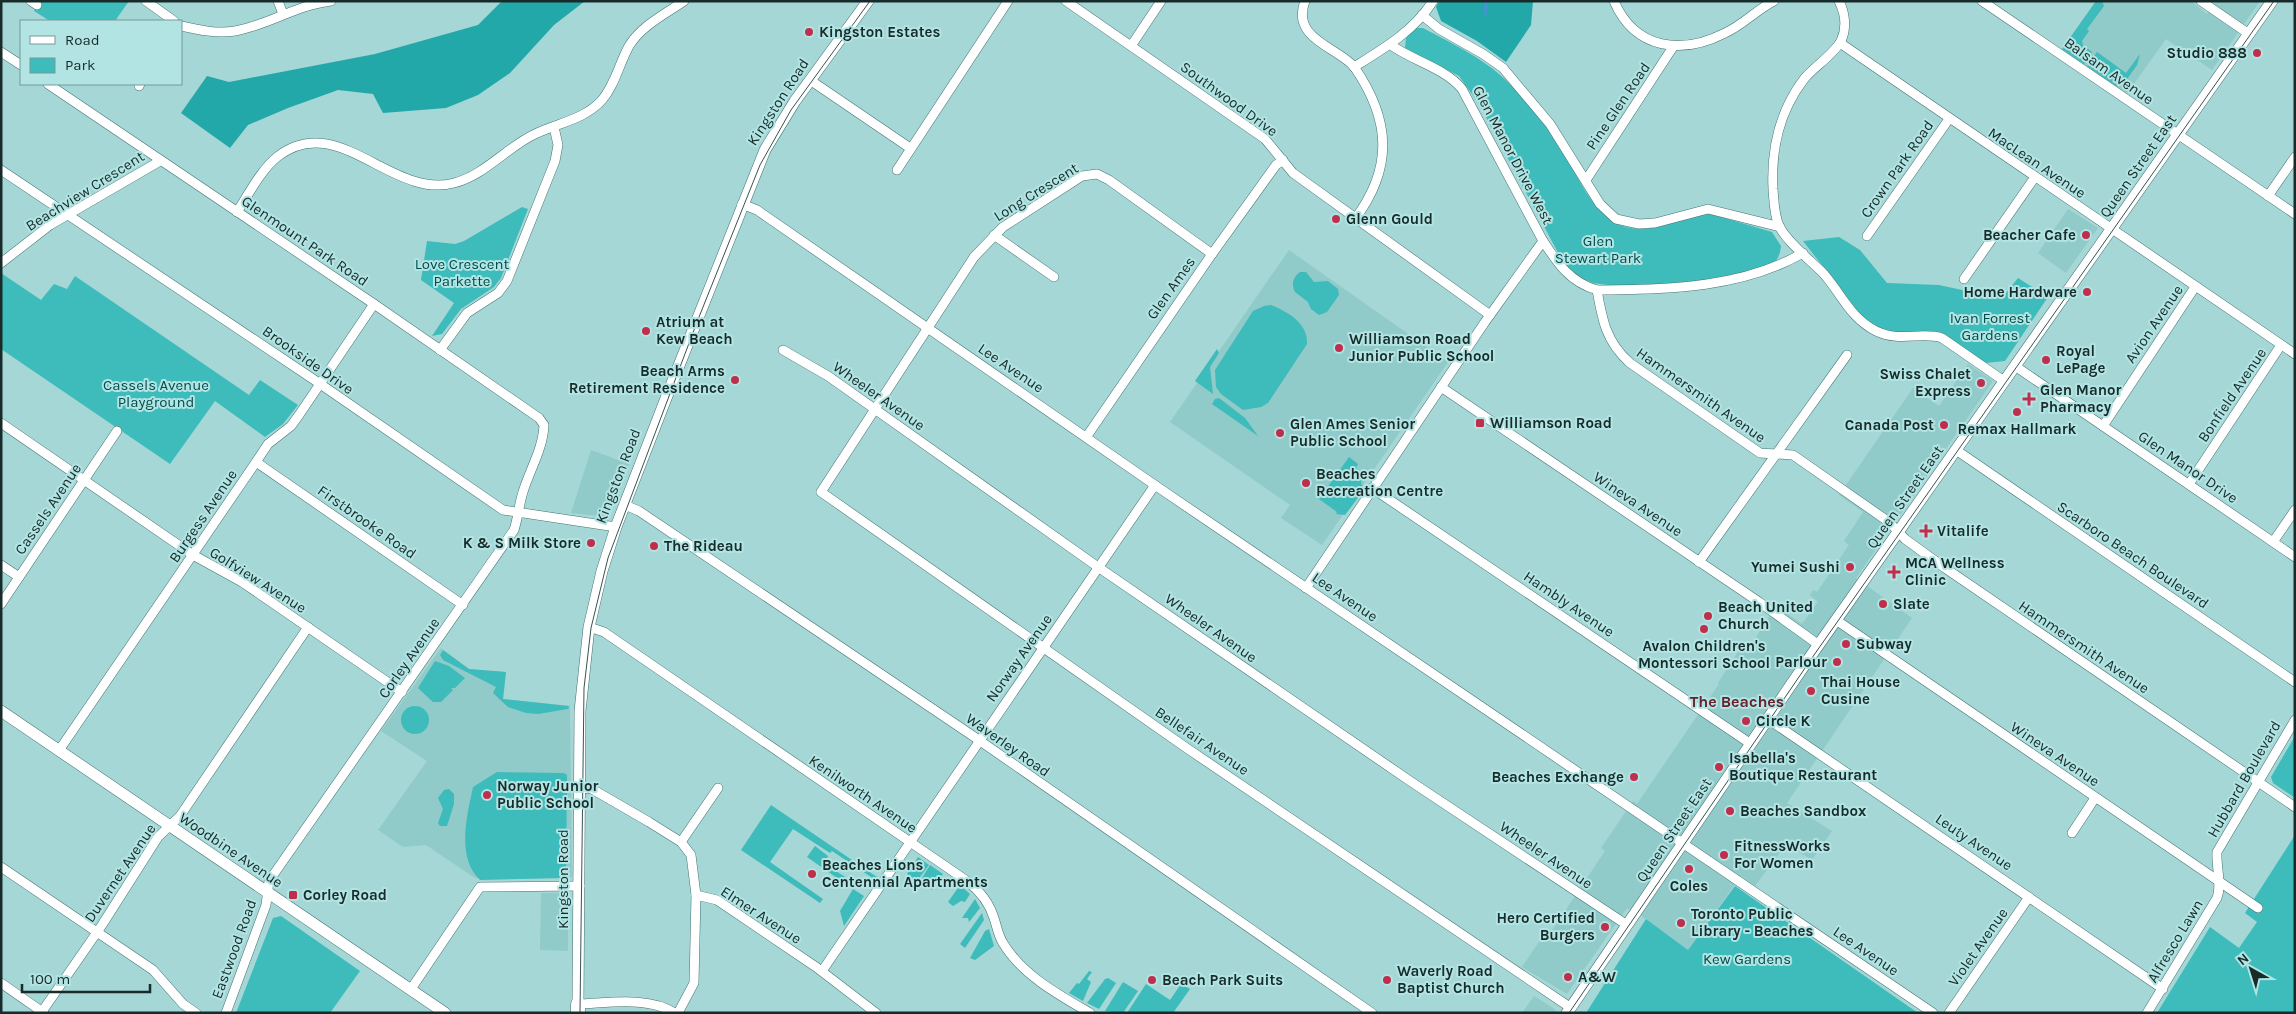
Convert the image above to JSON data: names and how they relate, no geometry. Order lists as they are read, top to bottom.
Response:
{
  "streets": {
    "main road": ["Kingston Road", "Queen Street East", "Woodbine Avenue"],
    "street": [
      "Balsam Avenue",
      "Southwood Drive",
      "Pine Glen Road",
      "Glen Manor Drive West",
      "MacLean Avenue",
      "Crown Park Road",
      "Beachview Crescent",
      "Long Crescent",
      "Glenmount Park Road",
      "Glen Ames",
      "Avion Avenue",
      "Brookside Drive",
      "Lee Avenue",
      "Hammersmith Avenue",
      "Bonfield Avenue",
      "Wheeler Avenue",
      "Glen Manor Drive",
      "Wineva Avenue",
      "Cassels Avenue",
      "Burgess Avenue",
      "Firstbrooke Road",
      "Scarboro Beach Boulevard",
      "Golfview Avenue",
      "Hambly Avenue",
      "Corley Avenue",
      "Norway Avenue",
      "Bellefair Avenue",
      "Waverley Road",
      "Hubbard Boulevard",
      "Kenilworth Avenue",
      "Leuty Avenue",
      "Duvernet Avenue",
      "Elmer Avenue",
      "Alfresco Lawn",
      "Violet Avenue",
      "Eastwood Road"
    ]
  },
  "crossings": [
    ["Balsam Avenue", "Queen Street East"],
    ["Southwood Drive", "Glen Ames"],
    ["Kingston Road", "Brookside Drive"],
    ["Kingston Road", "Lee Avenue"],
    ["Kingston Road", "Waverley Road"],
    ["Kingston Road", "Kenilworth Avenue"],
    ["Glen Manor Drive West", "Hammersmith Avenue"],
    ["MacLean Avenue", "Queen Street East"],
    ["MacLean Avenue", "Crown Park Road"],
    ["MacLean Avenue", "Avion Avenue"],
    ["MacLean Avenue", "Bonfield Avenue"],
    ["Queen Street East", "Lee Avenue"],
    ["Queen Street East", "Hammersmith Avenue"],
    ["Queen Street East", "Wheeler Avenue"],
    ["Queen Street East", "Glen Manor Drive"],
    ["Queen Street East", "Wineva Avenue"],
    ["Queen Street East", "Scarboro Beach Boulevard"],
    ["Queen Street East", "Hambly Avenue"],
    ["Queen Street East", "Bellefair Avenue"],
    ["Queen Street East", "Leuty Avenue"],
    ["Beachview Crescent", "Glenmount Park Road"],
    ["Beachview Crescent", "Brookside Drive"],
    ["Long Crescent", "Glen Ames"],
    ["Long Crescent", "Lee Avenue"],
    ["Long Crescent", "Wheeler Avenue"],
    ["Long Crescent", "Bellefair Avenue"],
    ["Glenmount Park Road", "Burgess Avenue"],
    ["Glenmount Park Road", "Corley Avenue"],
    ["Glen Ames", "Lee Avenue"],
    ["Avion Avenue", "Glen Manor Drive"],
    ["Brookside Drive", "Burgess Avenue"],
    ["Brookside Drive", "Corley Avenue"],
    ["Lee Avenue", "Norway Avenue"],
    ["Hammersmith Avenue", "Hubbard Boulevard"],
    ["Bonfield Avenue", "Glen Manor Drive"],
    ["Wheeler Avenue", "Norway Avenue"],
    ["Wineva Avenue", "Hubbard Boulevard"],
    ["Wineva Avenue", "Alfresco Lawn"],
    ["Cassels Avenue", "Golfview Avenue"],
    ["Burgess Avenue", "Firstbrooke Road"],
    ["Burgess Avenue", "Golfview Avenue"],
    ["Burgess Avenue", "Woodbine Avenue"],
    ["Firstbrooke Road", "Corley Avenue"],
    ["Golfview Avenue", "Corley Avenue"],
    ["Golfview Avenue", "Duvernet Avenue"],
    ["Corley Avenue", "Woodbine Avenue"],
    ["Corley Avenue", "Eastwood Road"],
    ["Norway Avenue", "Bellefair Avenue"],
    ["Norway Avenue", "Waverley Road"],
    ["Norway Avenue", "Kenilworth Avenue"],
    ["Norway Avenue", "Elmer Avenue"],
    ["Hubbard Boulevard", "Alfresco Lawn"],
    ["Leuty Avenue", "Alfresco Lawn"],
    ["Leuty Avenue", "Violet Avenue"],
    ["Woodbine Avenue", "Duvernet Avenue"],
    ["Woodbine Avenue", "Eastwood Road"]
  ],
  "districts": ["The Beaches"],
  "parks": [
    "Glen Stewart Park",
    "Love Crescent Parkette",
    "Ivan Forrest Gardens",
    "Cassels Avenue Playground",
    "Kew Gardens"
  ],
  "places": {
    "other": [
      "Kingston Estates",
      "Studio 888",
      "Glenn Gould",
      "Beacher Cafe",
      "Home Hardware",
      "Atrium at Kew Beach",
      "Williamson Road Junior Public School",
      "Royal LePage",
      "Beach Arms Retirement Residence",
      "Swiss Chalet Express",
      "Remax Hallmark",
      "Canada Post",
      "Glen Ames Senior Public School",
      "Beaches Recreation Centre",
      "K & S Milk Store",
      "The Rideau",
      "Yumei Sushi",
      "Slate",
      "Beach United Church",
      "Avalon Children's Montessori School",
      "Subway",
      "Parlour",
      "Thai House Cusine",
      "Circle K",
      "Isabella's Boutique Restaurant",
      "Beaches Exchange",
      "Norway Junior Public School",
      "Beaches Sandbox",
      "FitnessWorks For Women",
      "Coles",
      "Beaches Lions Centennial Apartments",
      "Toronto Public Library - Beaches",
      "Hero Certified Burgers",
      "A&W",
      "Beach Park Suits",
      "Waverly Road Baptist Church"
    ],
    "health": ["Glen Manor Pharmacy", "Vitalife", "MCA Wellness Clinic"],
    "transit": ["Williamson Road", "Corley Road"]
  },
  "legend": ["Road", "Park"],
  "scale_bar": "100 m",
  "north": "top left"
}
